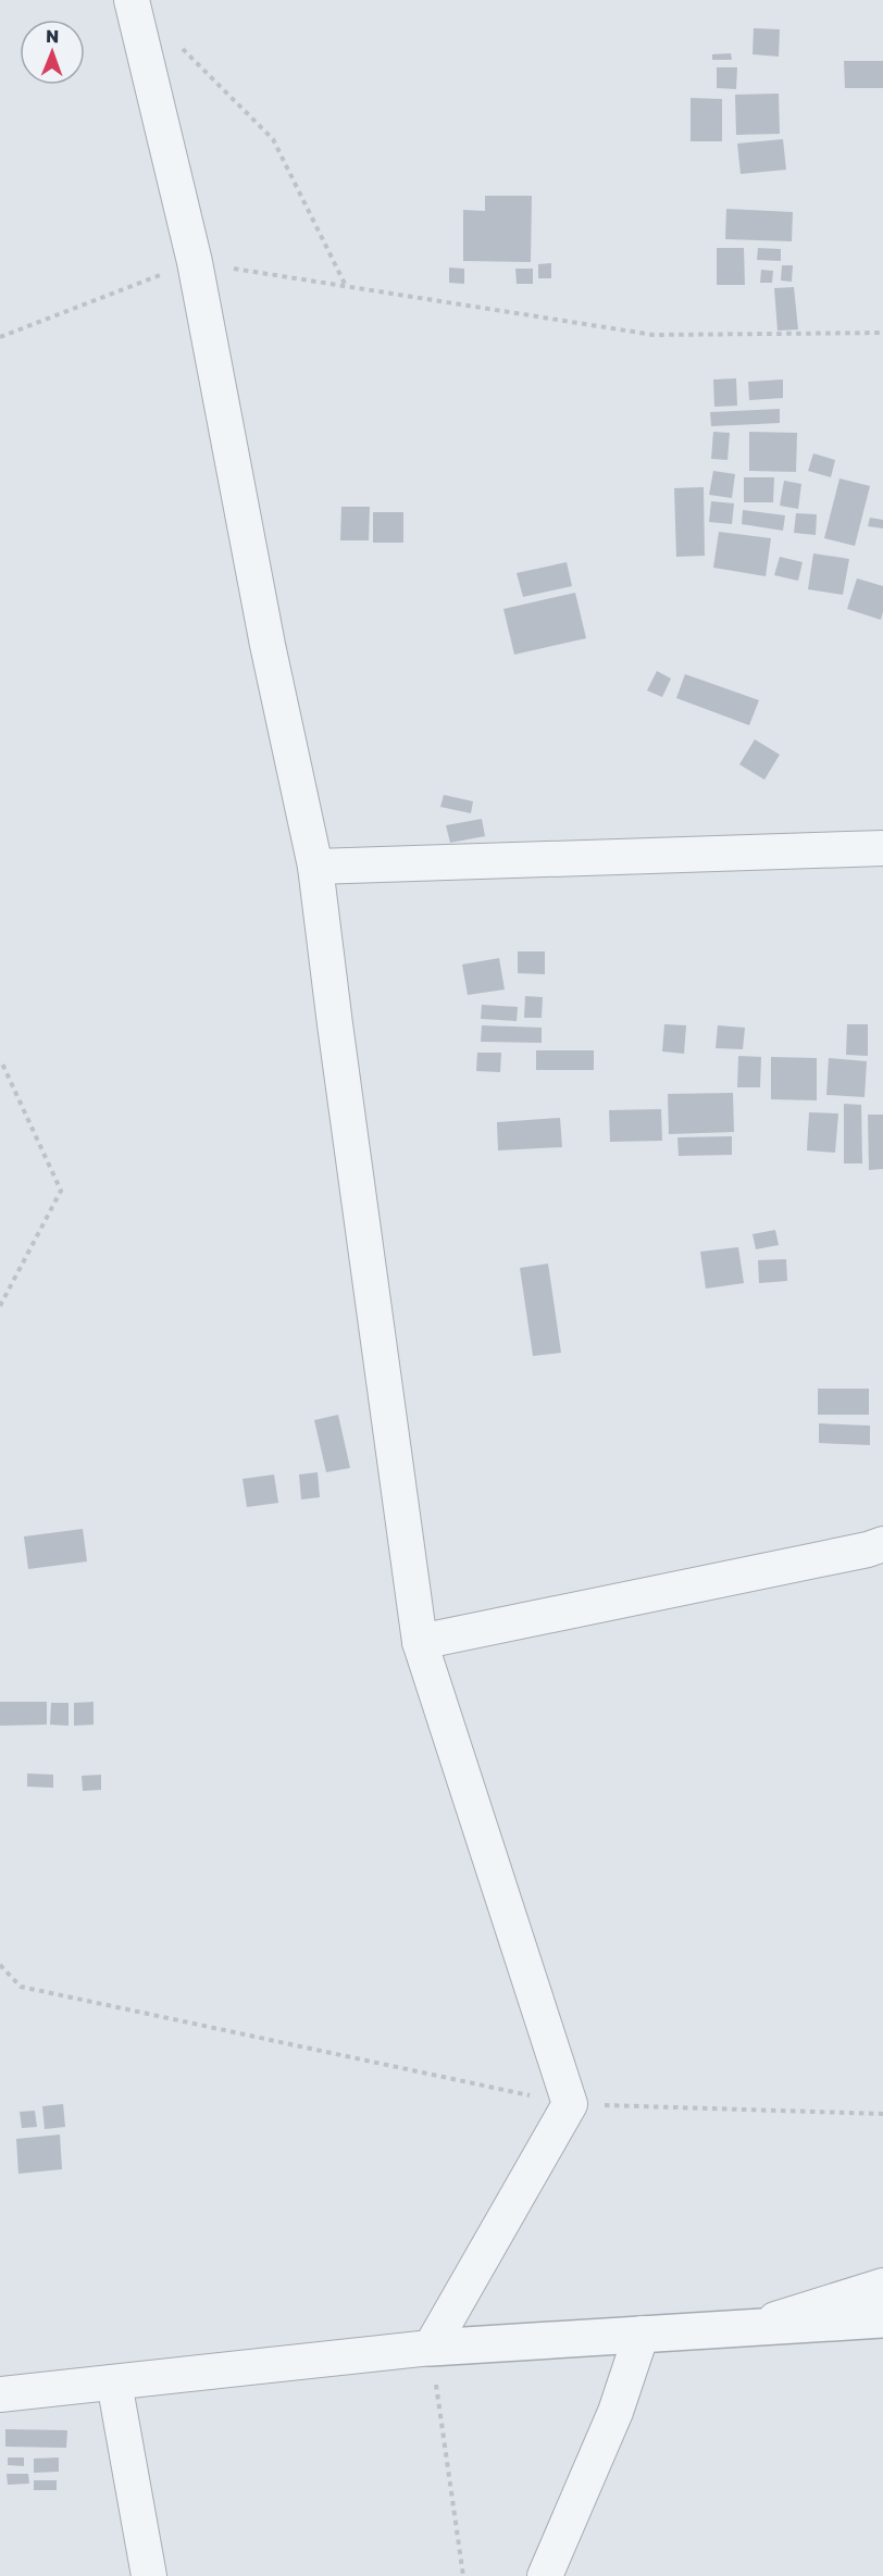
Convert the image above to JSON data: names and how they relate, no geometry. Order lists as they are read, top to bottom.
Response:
{
  "north": "top"
}
